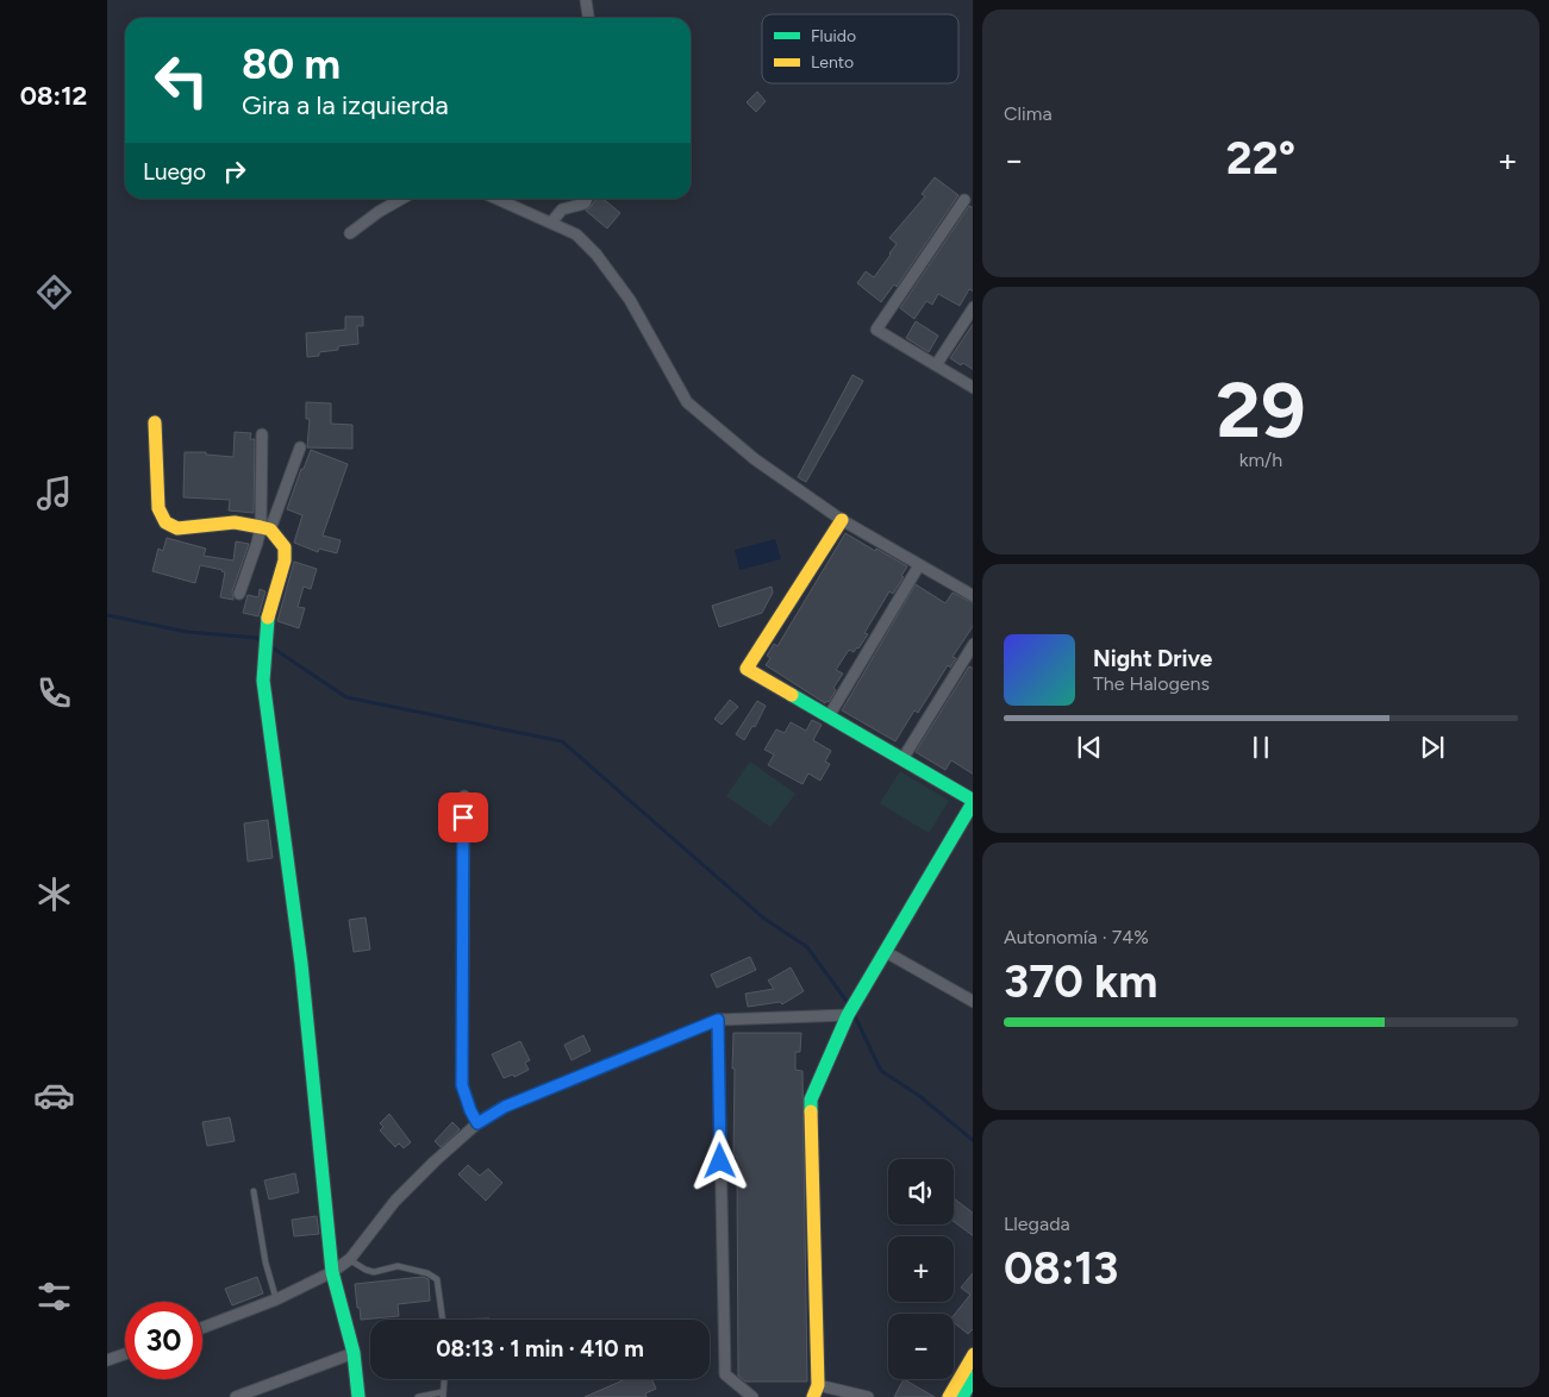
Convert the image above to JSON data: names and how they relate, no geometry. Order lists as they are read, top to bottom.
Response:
{
  "legend": ["Fluido", "Lento"],
  "page": {
    "tabs": "08:12",
    "tile": [
      "Clima",
      ["29", "km/h"],
      ["Autonomía · 74%", "370 km"],
      ["Llegada", "08:13"]
    ],
    "turn": ["80 m", "Gira a la izquierda"],
    "heat": ["−", "22°", "+"],
    "then": "Luego",
    "song": ["Night Drive", "The Halogens"],
    "map_buttons": ["+", "−"],
    "limit": "30",
    "trip": "08:13 · 1 min · 410 m"
  }
}
